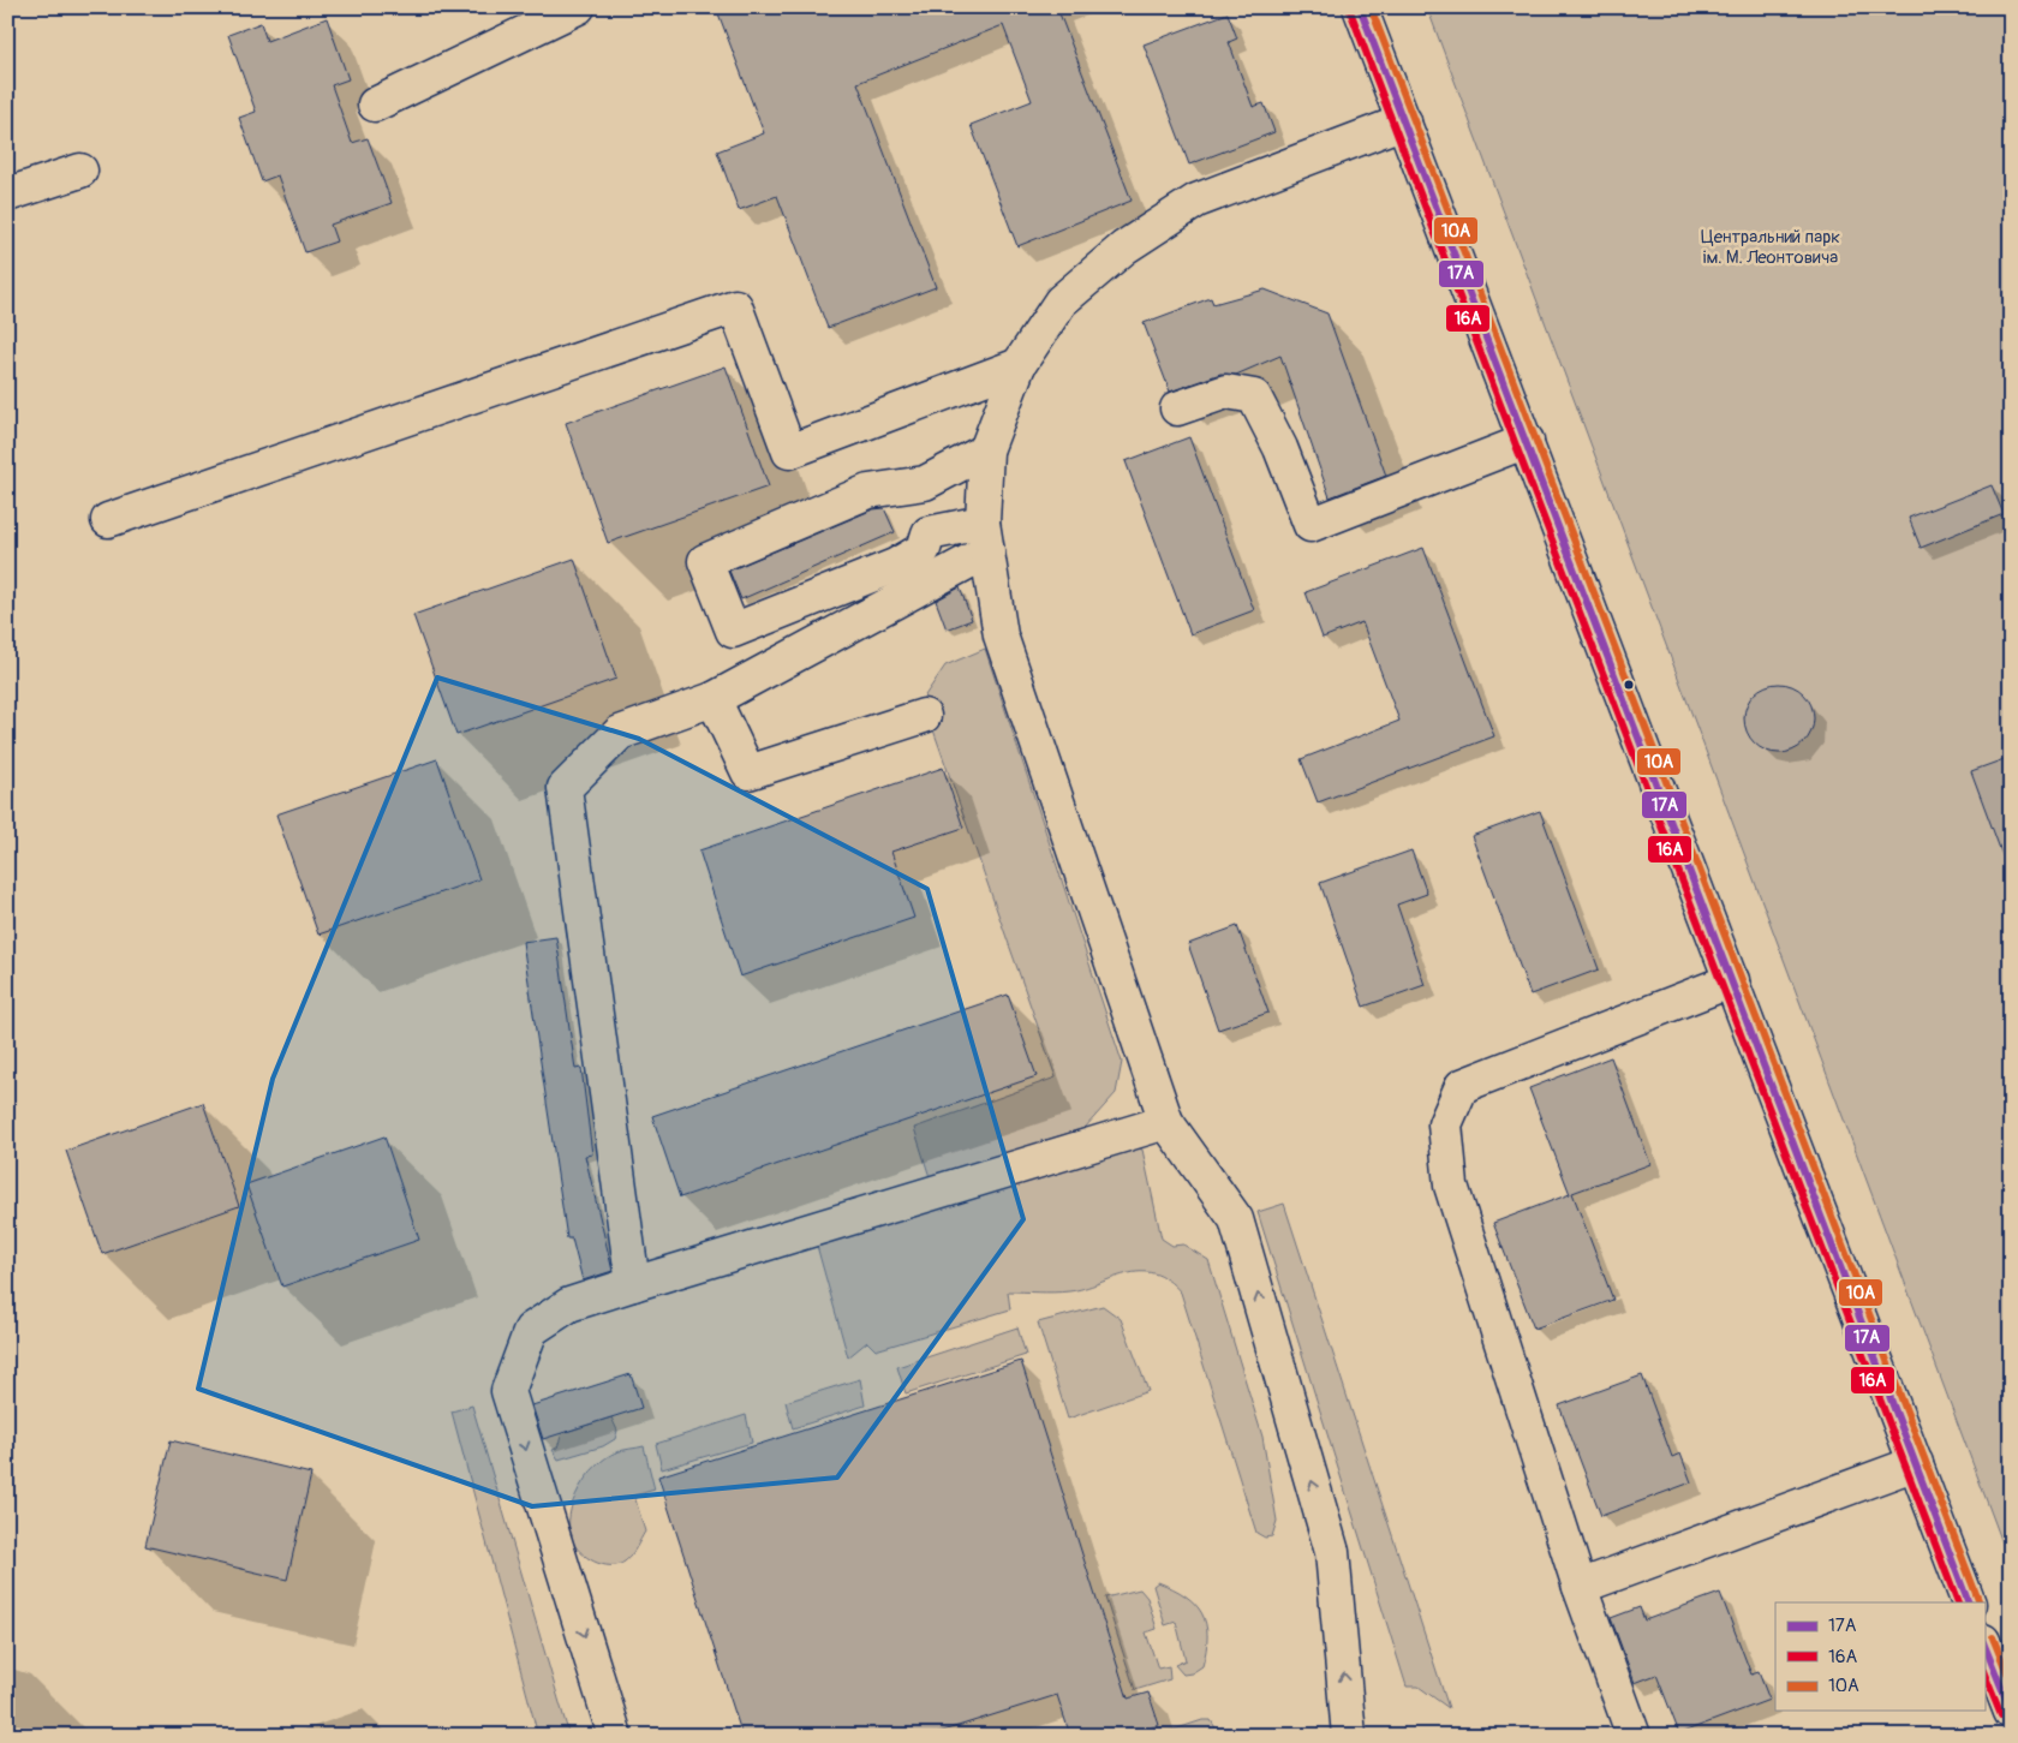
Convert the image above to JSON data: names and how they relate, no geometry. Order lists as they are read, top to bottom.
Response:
{
  "parks": ["Центральний парк ім. М. Леонтовича"],
  "lines": ["transit line 17А", "transit line 10А", "transit line 16А"],
  "legend": ["17А", "16А", "10А"]
}
